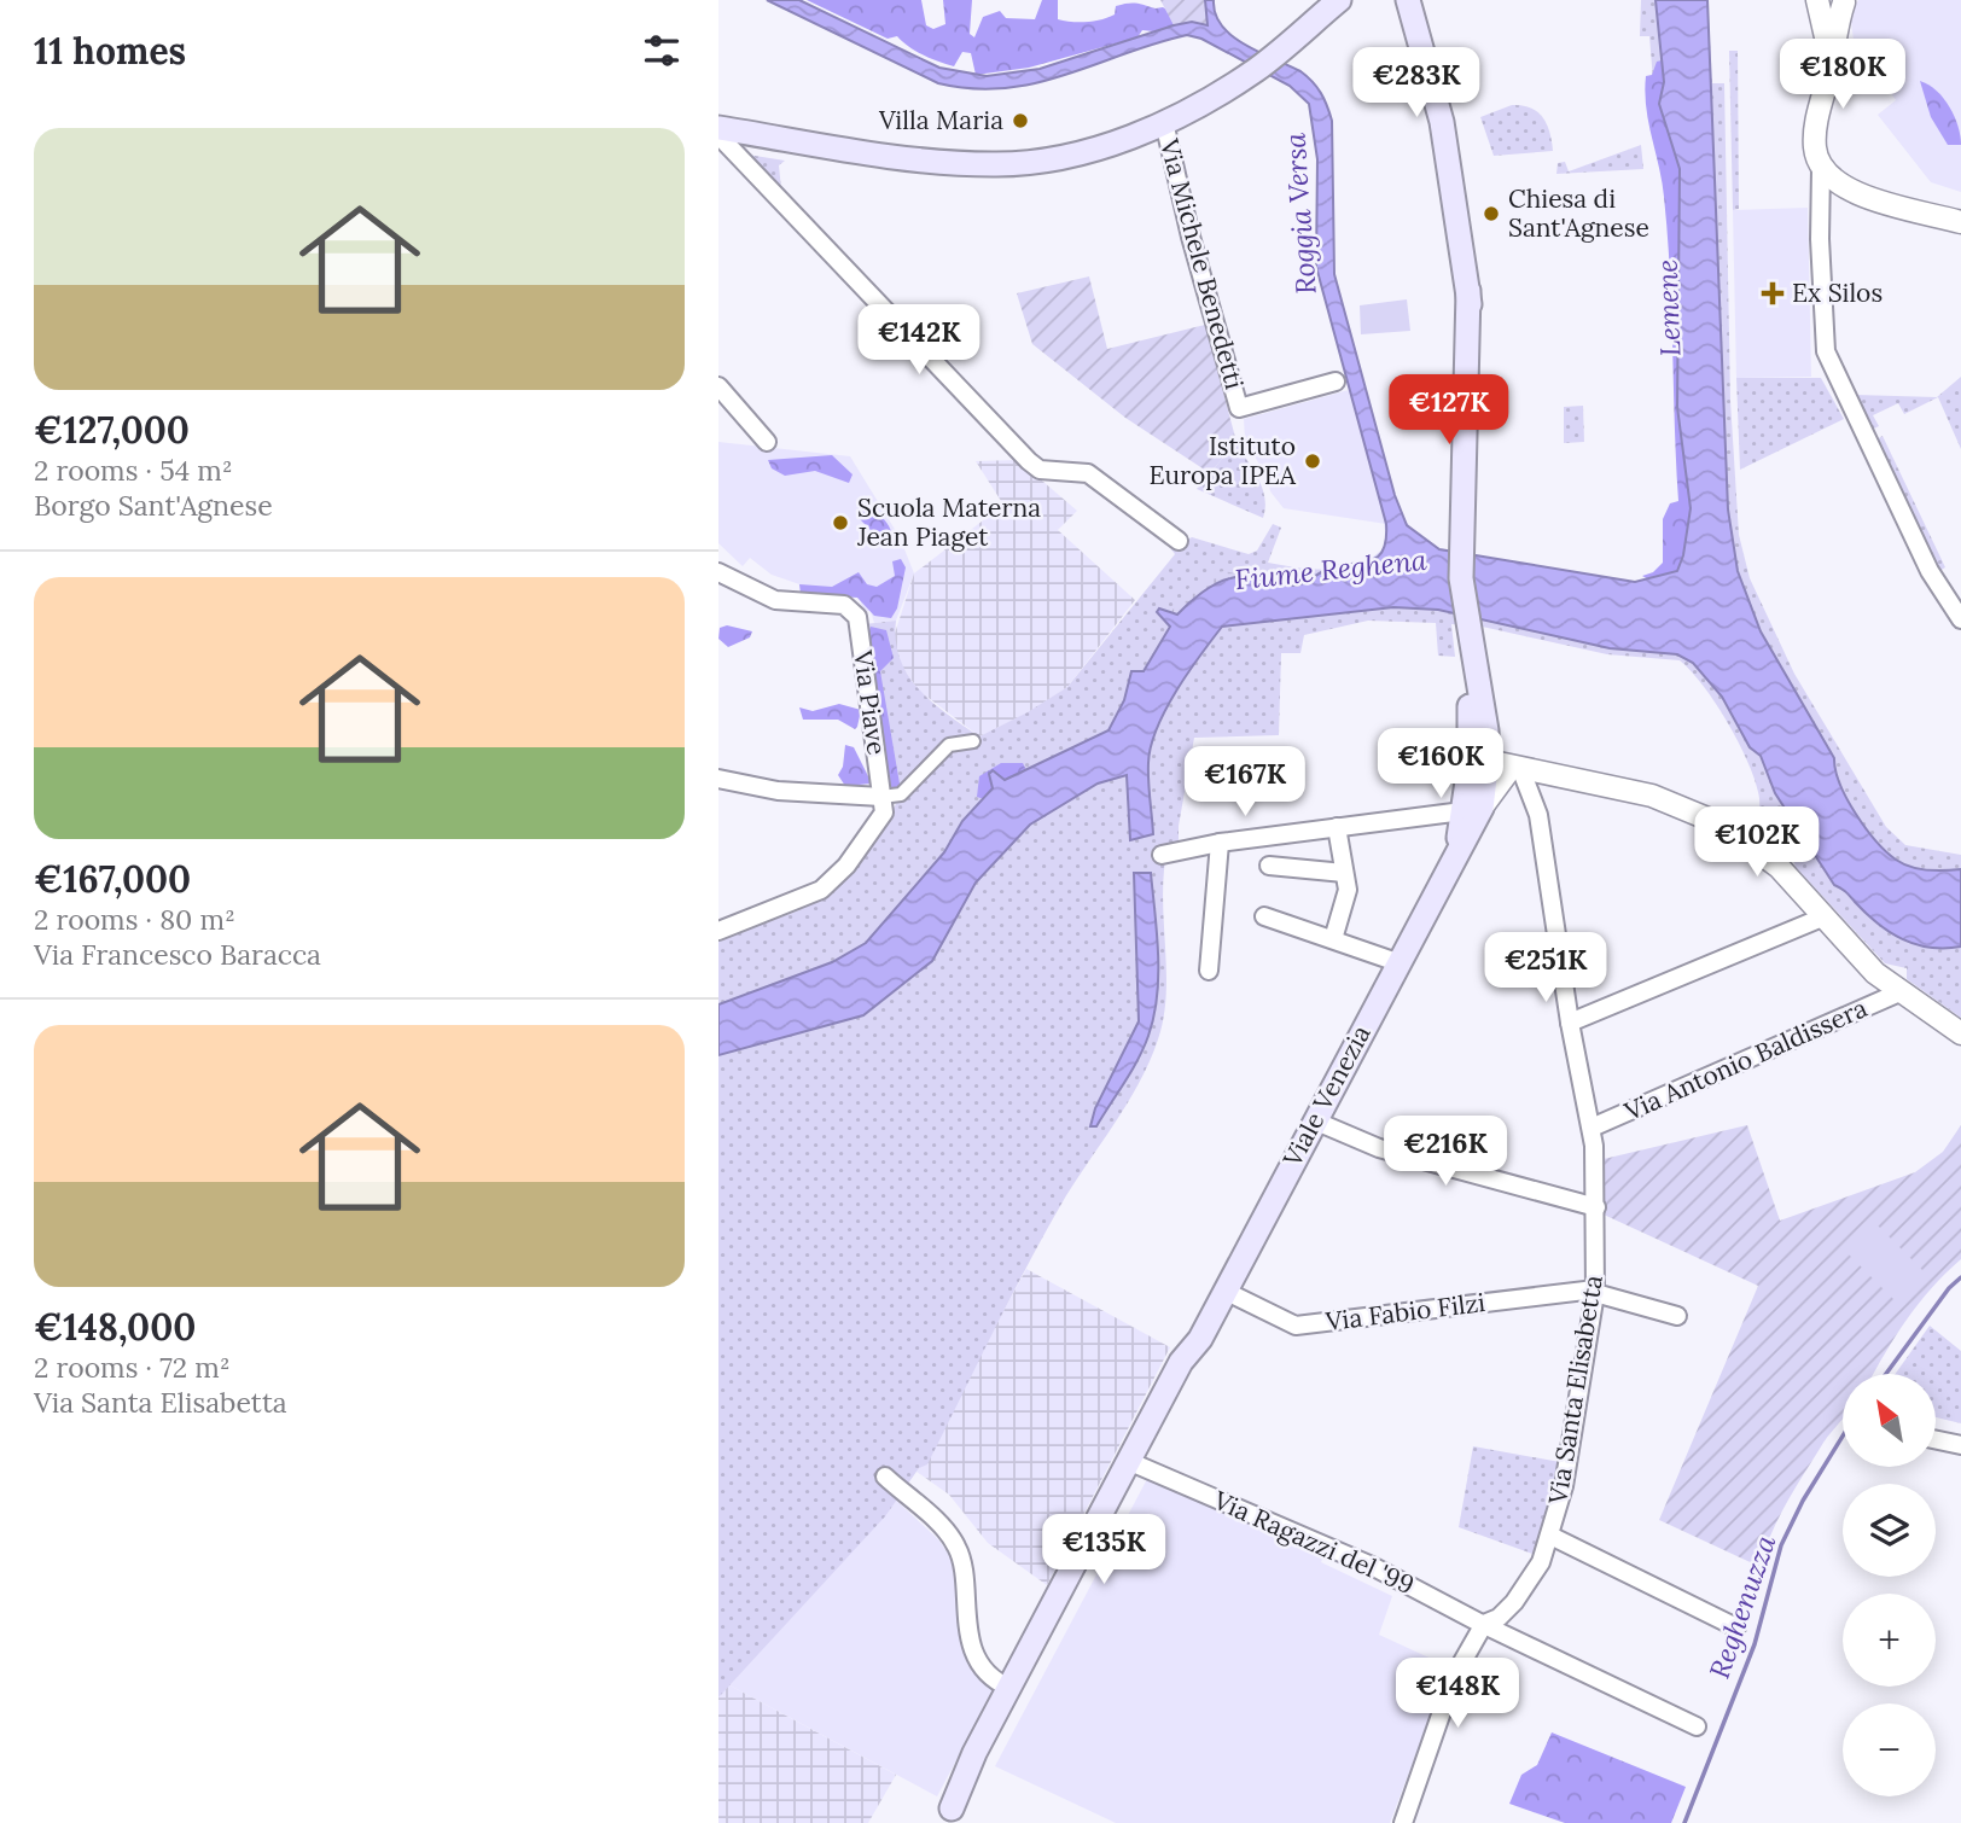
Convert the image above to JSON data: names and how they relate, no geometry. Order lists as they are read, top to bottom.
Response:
{
  "streets": {
    "main road": ["Viale Venezia"],
    "street": [
      "Via Michele Benedetti",
      "Via Piave",
      "Via Antonio Baldissera",
      "Via Fabio Filzi",
      "Via Santa Elisabetta",
      "Via Ragazzi del '99"
    ]
  },
  "crossings": [
    ["Via Antonio Baldissera", "Via Santa Elisabetta"],
    ["Viale Venezia", "Via Fabio Filzi"],
    ["Viale Venezia", "Via Santa Elisabetta"],
    ["Viale Venezia", "Via Ragazzi del '99"],
    ["Via Fabio Filzi", "Via Santa Elisabetta"],
    ["Via Santa Elisabetta", "Via Ragazzi del '99"]
  ],
  "water": [
    "Roggia Versa",
    "Lemene",
    "Fiume Reghena",
    "Reghenuzza"
  ],
  "places": {
    "other": [
      "Villa Maria",
      "Chiesa di Sant'Agnese",
      "Istituto Europa IPEA",
      "Scuola Materna Jean Piaget"
    ],
    "health": ["Ex Silos"]
  },
  "north": "top left",
  "page": {
    "heading": "11 homes",
    "price": [
      "€180K",
      "€283K",
      "€142K",
      "€127K",
      "€160K",
      "€167K",
      "€102K",
      "€251K",
      "€216K",
      "€135K",
      "€148K"
    ],
    "list": [
      {
        "name": "€127,000",
        "note": "2 rooms · 54 m² · Borgo Sant'Agnese"
      },
      {
        "name": "€167,000",
        "note": "2 rooms · 80 m² · Via Francesco Baracca"
      },
      {
        "name": "€148,000",
        "note": "2 rooms · 72 m² · Via Santa Elisabetta"
      }
    ],
    "map_buttons": ["+", "−"]
  }
}
